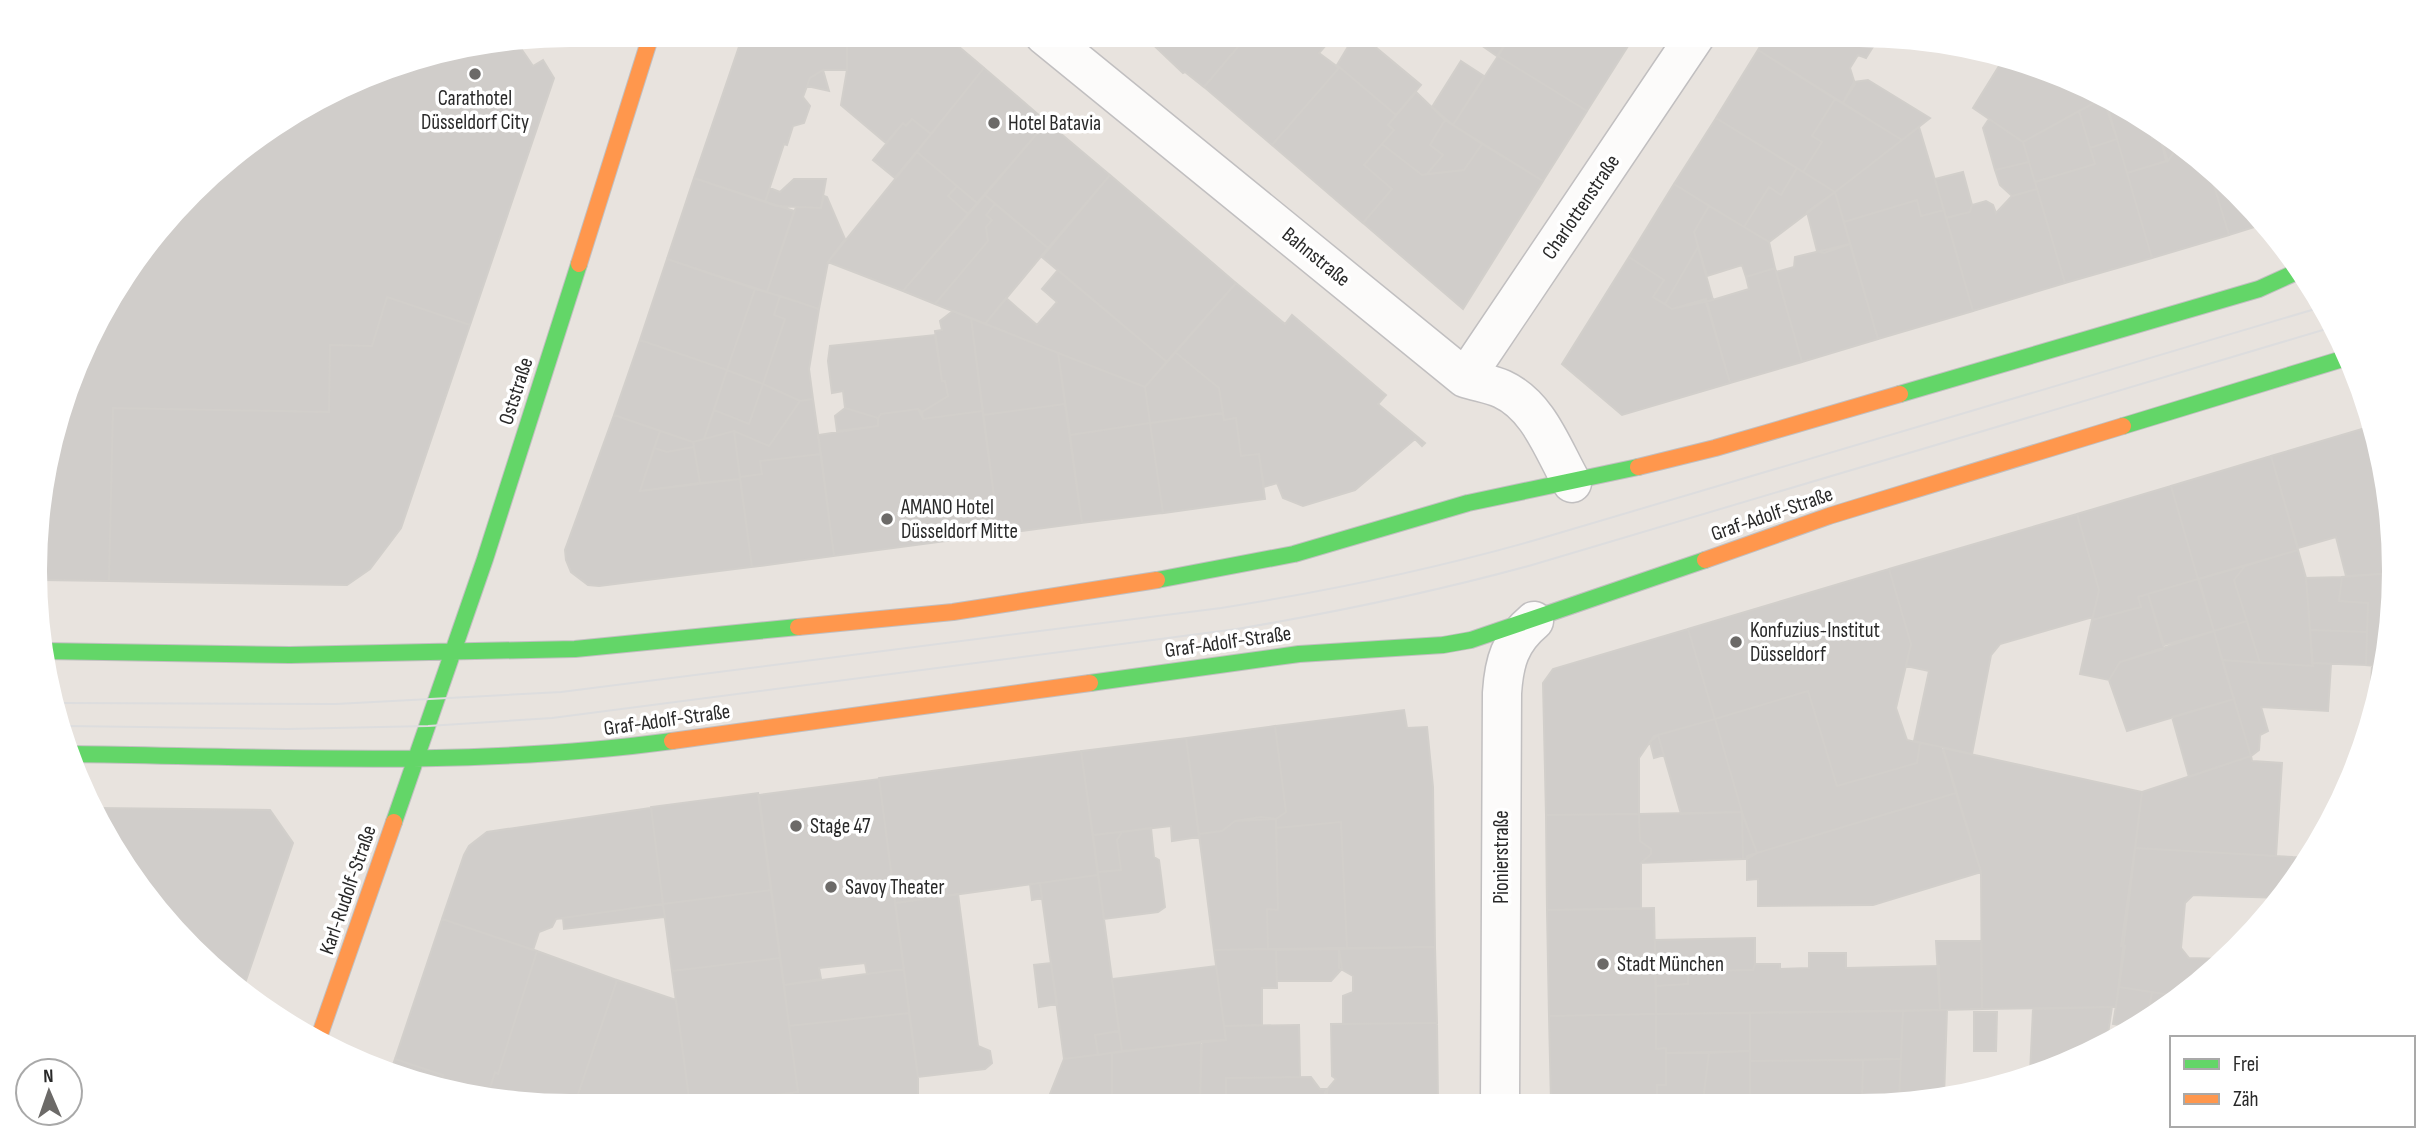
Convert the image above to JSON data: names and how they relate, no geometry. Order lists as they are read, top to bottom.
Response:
{
  "streets": {
    "main road": ["Oststraße", "Graf-Adolf-Straße", "Karl-Rudolf-Straße"],
    "street": ["Charlottenstraße", "Bahnstraße", "Pionierstraße"]
  },
  "crossings": [
    ["Charlottenstraße", "Bahnstraße"],
    ["Oststraße", "Graf-Adolf-Straße"],
    ["Oststraße", "Karl-Rudolf-Straße"],
    ["Graf-Adolf-Straße", "Pionierstraße"],
    ["Graf-Adolf-Straße", "Karl-Rudolf-Straße"]
  ],
  "places": [
    "Carathotel Düsseldorf City",
    "Hotel Batavia",
    "AMANO Hotel Düsseldorf Mitte",
    "Konfuzius-Institut Düsseldorf",
    "Stage 47",
    "Savoy Theater",
    "Stadt München"
  ],
  "legend": ["Frei", "Zäh"],
  "north": "top"
}
